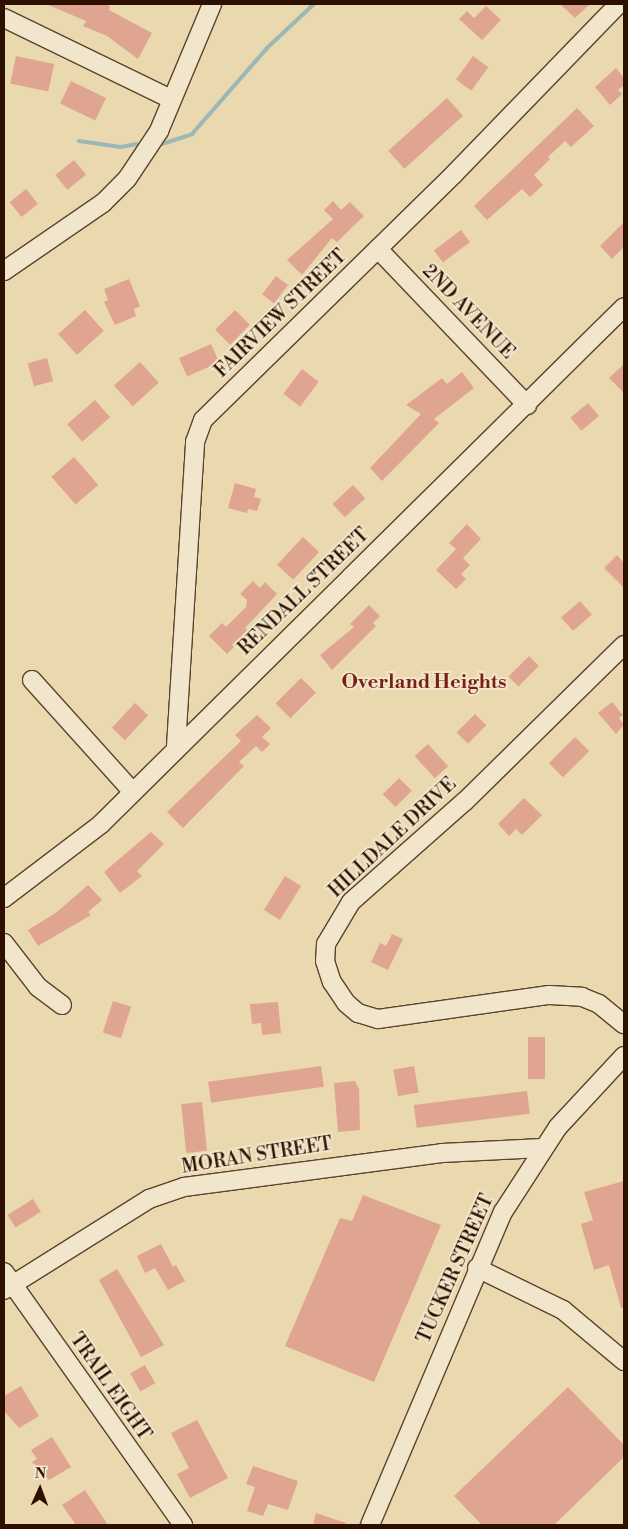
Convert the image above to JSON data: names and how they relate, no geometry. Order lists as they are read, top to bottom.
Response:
{
  "streets": {
    "street": [
      "2ND AVENUE",
      "FAIRVIEW STREET",
      "RENDALL STREET",
      "HILLDALE DRIVE",
      "MORAN STREET",
      "TUCKER STREET",
      "TRAIL EIGHT"
    ]
  },
  "crossings": [
    ["2ND AVENUE", "FAIRVIEW STREET"],
    ["2ND AVENUE", "RENDALL STREET"],
    ["FAIRVIEW STREET", "RENDALL STREET"],
    ["MORAN STREET", "TUCKER STREET"],
    ["MORAN STREET", "TRAIL EIGHT"]
  ],
  "districts": ["Overland Heights"],
  "north": "top"
}
